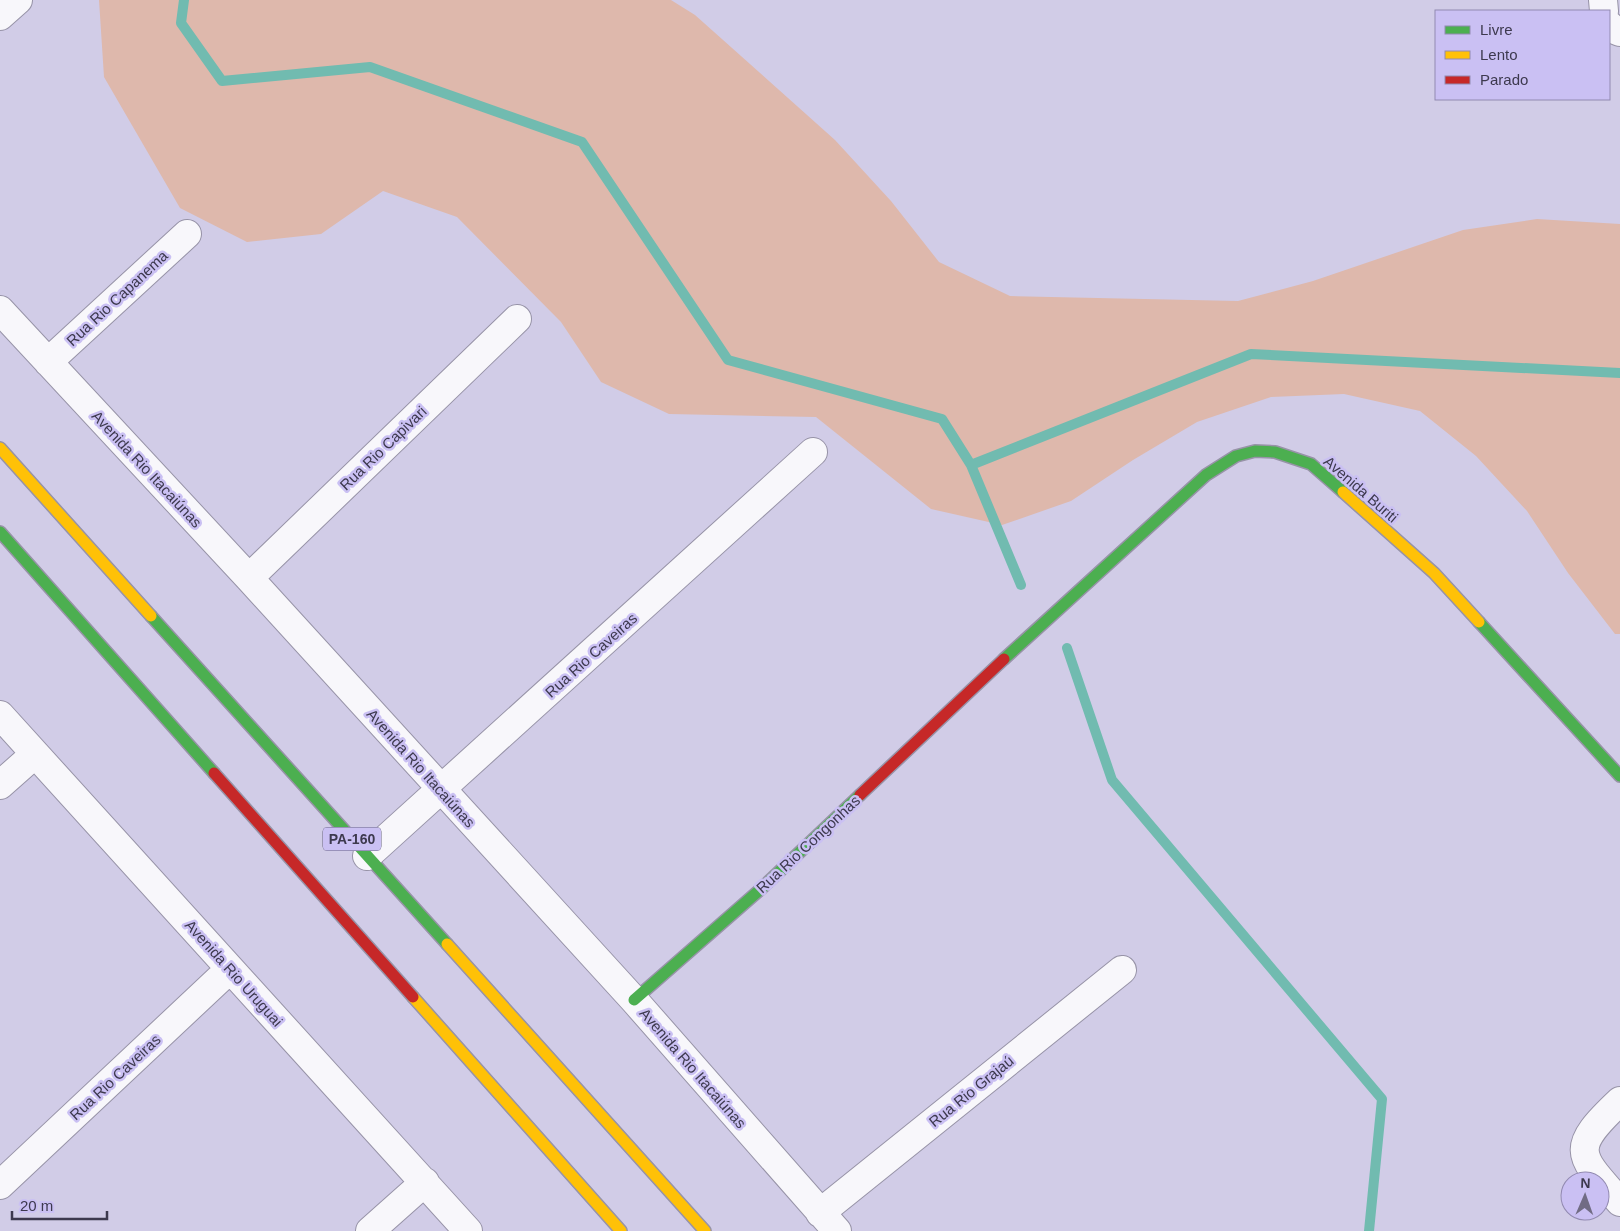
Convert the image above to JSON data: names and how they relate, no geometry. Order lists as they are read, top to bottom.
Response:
{
  "streets": {
    "main road": ["Avenida Buriti", "PA-160", "Rua Rio Congonhas"],
    "street": [
      "Rua Rio Capanema",
      "Rua Rio Capivari",
      "Avenida Rio Itacaiúnas",
      "Rua Rio Caveiras",
      "Avenida Rio Uruguai",
      "Rua Rio Grajaú"
    ]
  },
  "crossings": [
    ["Rua Rio Capanema", "Avenida Rio Itacaiúnas"],
    ["Rua Rio Capivari", "Avenida Rio Itacaiúnas"],
    ["Avenida Rio Itacaiúnas", "Rua Rio Caveiras"],
    ["Avenida Rio Itacaiúnas", "Rua Rio Congonhas"],
    ["Avenida Rio Itacaiúnas", "Rua Rio Grajaú"],
    ["Avenida Buriti", "Rua Rio Congonhas"],
    ["Rua Rio Caveiras", "PA-160"],
    ["Rua Rio Caveiras", "Avenida Rio Uruguai"]
  ],
  "legend": ["Livre", "Lento", "Parado"],
  "scale_bar": "20 m",
  "north": "top"
}
